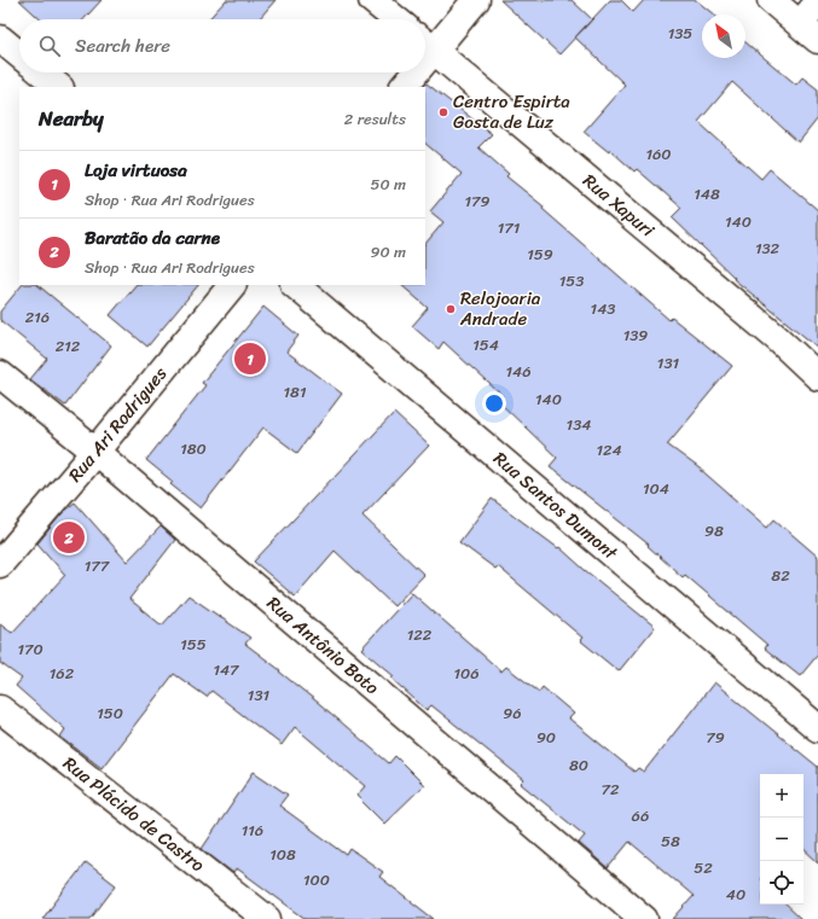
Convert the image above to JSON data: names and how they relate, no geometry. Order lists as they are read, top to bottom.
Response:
{
  "streets": {
    "street": [
      "Rua Xapuri",
      "Rua Ari Rodrigues",
      "Rua Santos Dumont",
      "Rua Antônio Boto",
      "Rua Plácido de Castro"
    ]
  },
  "crossings": [
    ["Rua Ari Rodrigues", "Rua Antônio Boto"]
  ],
  "places": ["Centro Espirta Gosta de Luz", "Relojoaria Andrade"],
  "house_numbers": [
    "135",
    "160",
    "148",
    "179",
    "140",
    "171",
    "132",
    "159",
    "153",
    "143",
    "216",
    "139",
    "154",
    "212",
    "131",
    "146",
    "181",
    "140",
    "134",
    "180",
    "124",
    "104",
    "98",
    "177",
    "82",
    "122",
    "155",
    "170",
    "147",
    "162",
    "106",
    "131",
    "150",
    "96",
    "90",
    "79",
    "80",
    "72",
    "66",
    "116",
    "58",
    "108",
    "52",
    "100",
    "40"
  ],
  "north": "top left",
  "page": {
    "search": "Search here",
    "heading": ["Nearby", "2 results"],
    "list": [
      {
        "mark": "1",
        "name": "Loja virtuosa",
        "note": "Shop · Rua Ari Rodrigues",
        "value": "50 m"
      },
      {
        "mark": "2",
        "name": "Baratão da carne",
        "note": "Shop · Rua Ari Rodrigues",
        "value": "90 m"
      }
    ],
    "pins": ["1", "2"],
    "map_buttons": ["+", "−"]
  }
}
